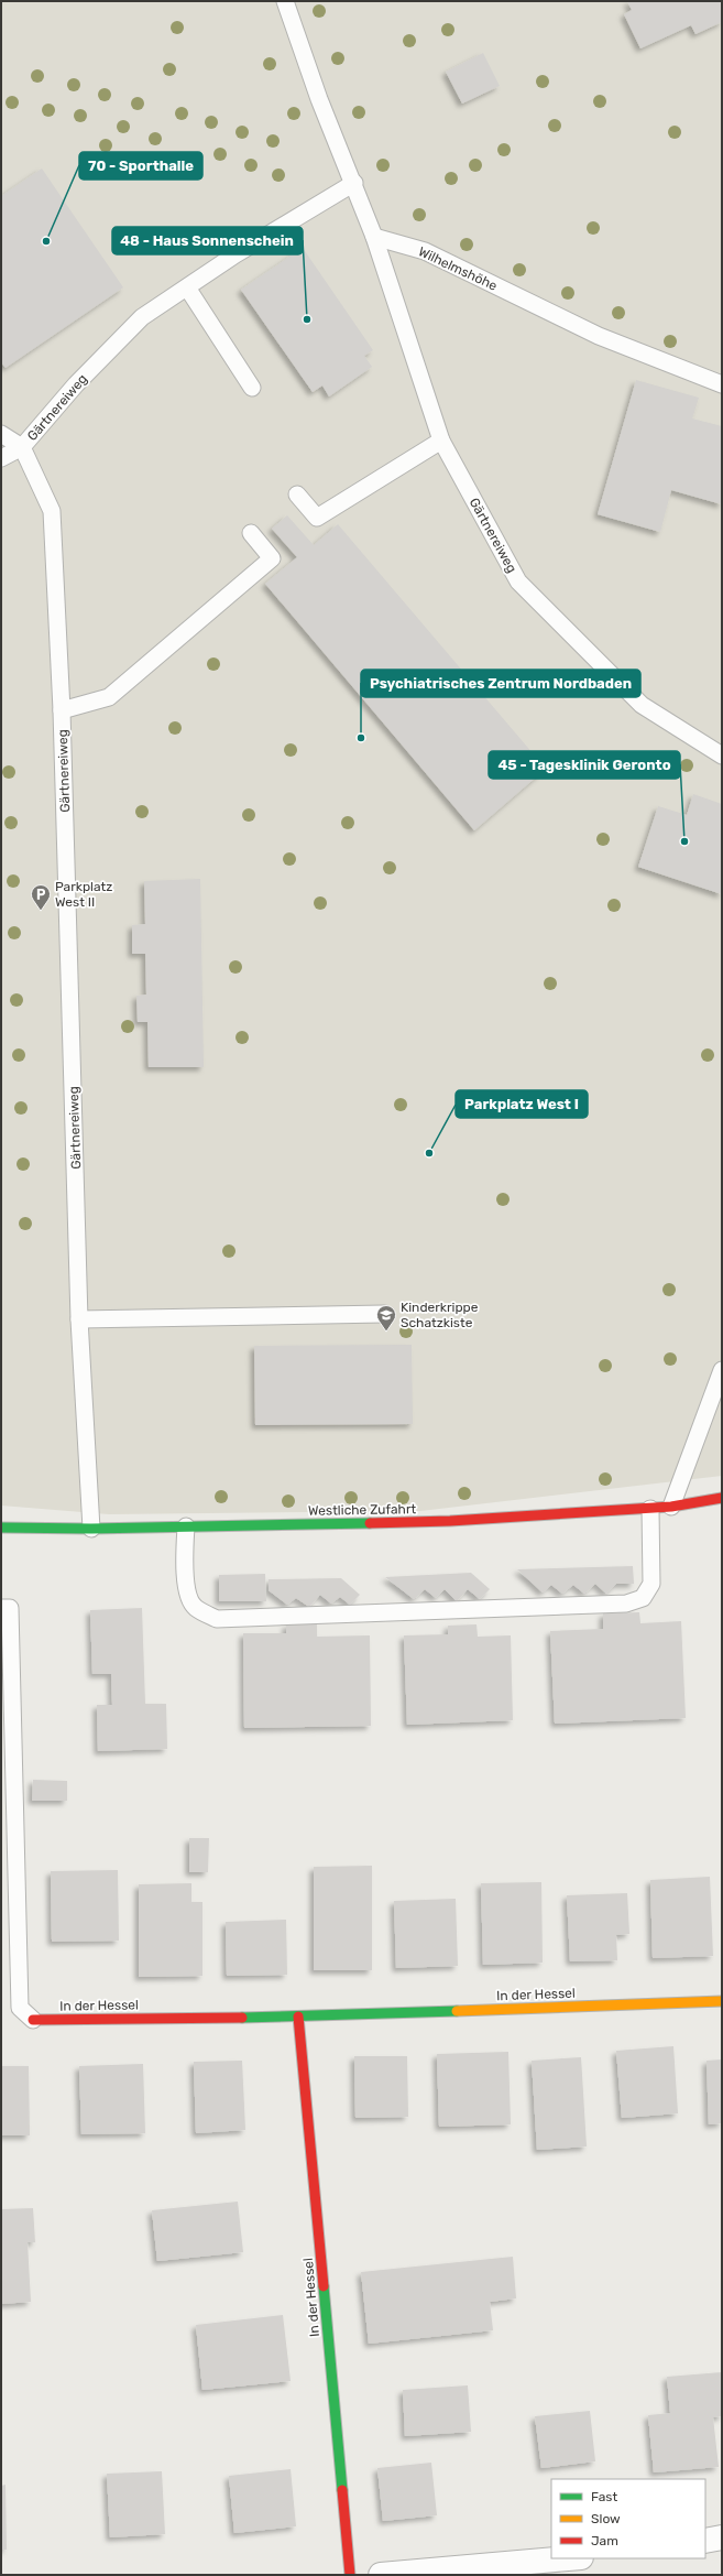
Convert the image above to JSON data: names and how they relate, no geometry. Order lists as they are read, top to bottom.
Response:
{
  "streets": {
    "street": ["Westliche Zufahrt", "In der Hessel"],
    "lane": ["Wilhelmshöhe", "Gärtnereiweg"]
  },
  "crossings": [
    ["Wilhelmshöhe", "Gärtnereiweg"],
    ["Gärtnereiweg", "Westliche Zufahrt"]
  ],
  "places": {
    "other": [
      "70 - Sporthalle",
      "48 - Haus Sonnenschein",
      "Psychiatrisches Zentrum Nordbaden",
      "45 - Tagesklinik Geronto",
      "Parkplatz West I"
    ],
    "parking": ["Parkplatz West II"],
    "school or university": ["Kinderkrippe Schatzkiste"]
  },
  "legend": ["Fast", "Slow", "Jam"]
}
